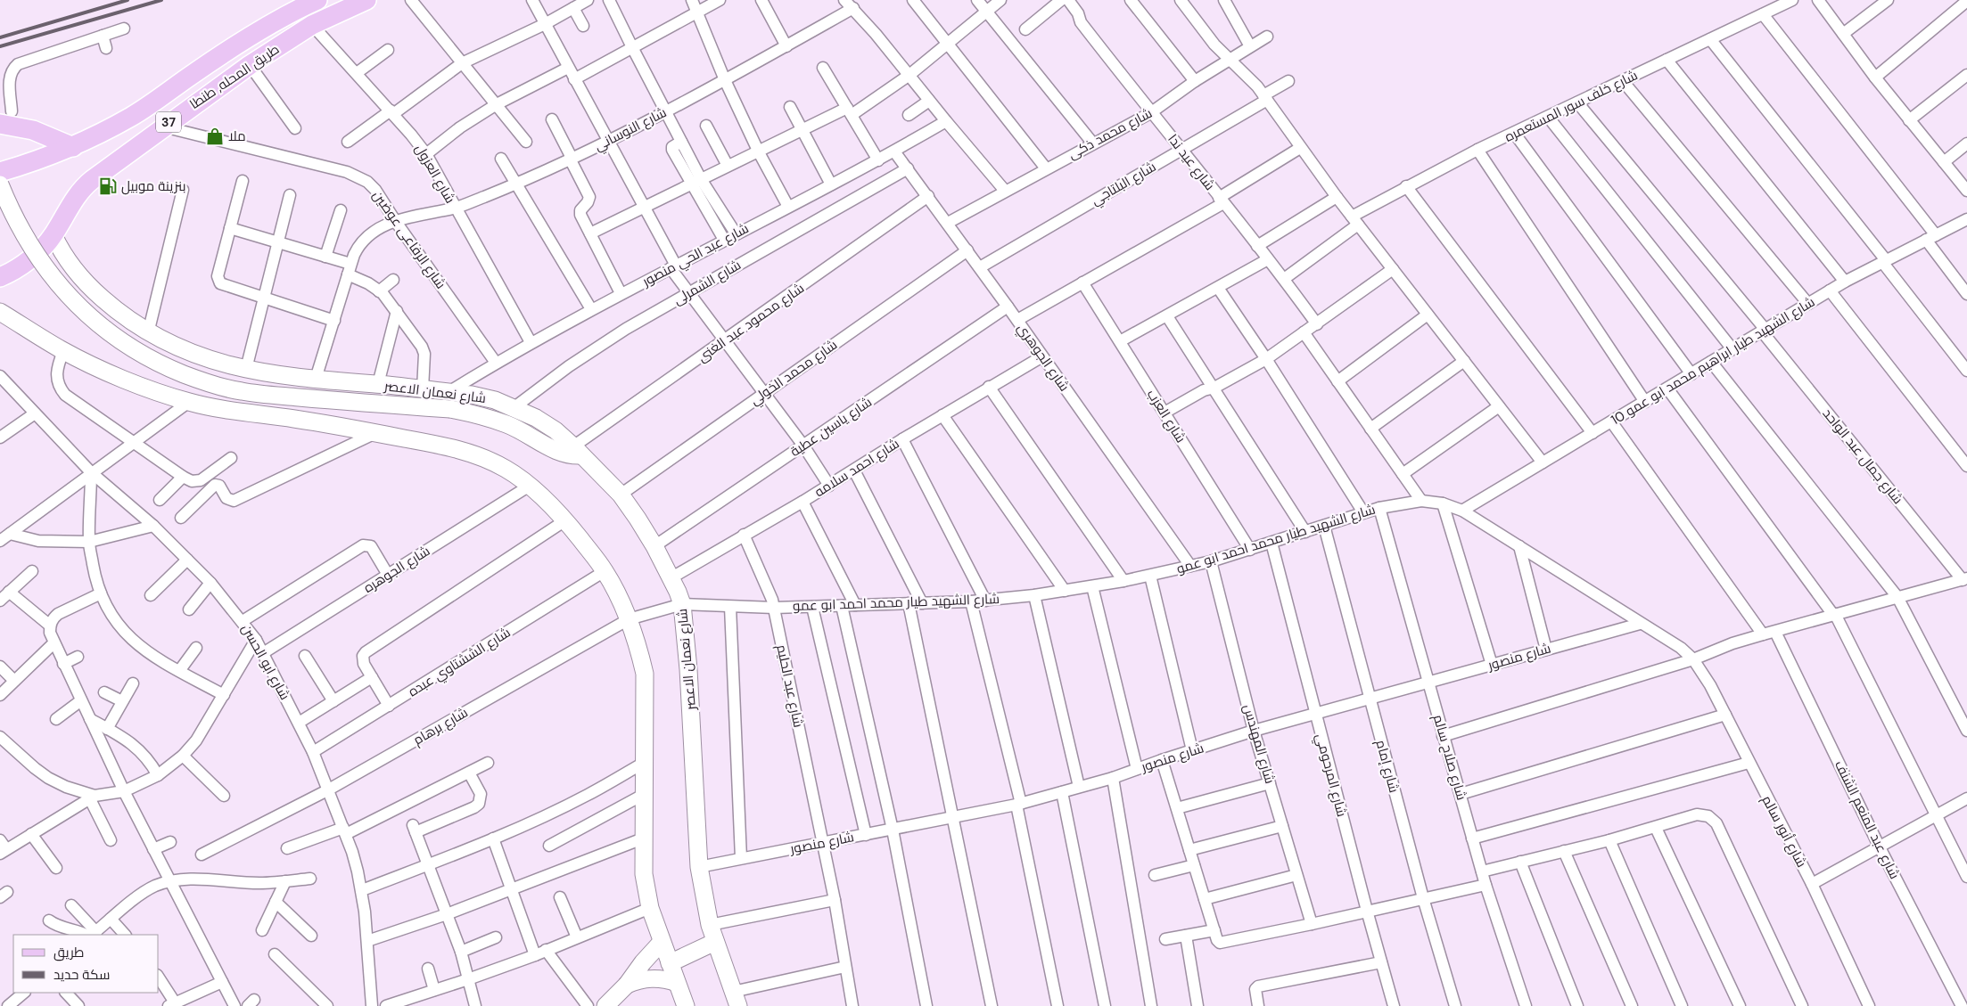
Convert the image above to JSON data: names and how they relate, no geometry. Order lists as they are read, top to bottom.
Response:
{
  "streets": {
    "main road": ["طريق المحله, طنطا", "37", "شارع نعمان الاعصر"],
    "street": [
      "شارع خلف سور المستعمره",
      "شارع النوساني",
      "شارع محمد ذكى",
      "شارع عيد ندا",
      "شارع العزول",
      "شارع البلتاجي",
      "شارع الرفاعى عوضين",
      "شارع عبد الحي منصور",
      "شارع الشمرلى",
      "شارع محمود عبد الغنى",
      "شارع الجوهري",
      "شارع الشهيد طيار ابراهيم محمد ابو عمو 10",
      "شارع محمد الخولي",
      "شارع العزب",
      "شارع ياسين عطية",
      "شارع جمال عبد الواحد",
      "شارع احمد سلامه",
      "شارع الشهيد طيار محمد احمد ابو عمو",
      "شارع الجوهره",
      "شارع منصور",
      "شارع ابو الحسن",
      "شارع الششتاوي عبده",
      "شارع عبد الحليم",
      "شارع برهام",
      "شارع المهندس",
      "شارع صلاح سالم",
      "شارع إمام",
      "شارع المرحومي",
      "شارع عبد المنعم الشنف",
      "شارع أنور سالم"
    ]
  },
  "crossings": [
    ["طريق المحله, طنطا", "شارع العزول"],
    ["طريق المحله, طنطا", "شارع الرفاعى عوضين"],
    ["طريق المحله, طنطا", "شارع نعمان الاعصر"],
    ["شارع خلف سور المستعمره", "شارع عيد ندا"],
    ["شارع خلف سور المستعمره", "شارع جمال عبد الواحد"],
    ["شارع النوساني", "شارع العزول"],
    ["شارع النوساني", "شارع الرفاعى عوضين"],
    ["شارع النوساني", "شارع نعمان الاعصر"],
    ["شارع محمد ذكى", "شارع عيد ندا"],
    ["شارع محمد ذكى", "شارع الجوهري"],
    ["شارع عيد ندا", "شارع البلتاجي"],
    ["شارع العزول", "شارع عبد الحي منصور"],
    ["شارع البلتاجي", "شارع الجوهري"],
    ["شارع الرفاعى عوضين", "شارع عبد الحي منصور"],
    ["شارع عبد الحي منصور", "شارع الجوهري"],
    ["شارع عبد الحي منصور", "شارع نعمان الاعصر"],
    ["شارع الشمرلى", "شارع الجوهري"],
    ["شارع الشمرلى", "شارع نعمان الاعصر"],
    ["شارع محمود عبد الغنى", "شارع الجوهري"],
    ["شارع محمود عبد الغنى", "شارع نعمان الاعصر"],
    ["شارع الجوهري", "شارع محمد الخولي"],
    ["شارع الجوهري", "شارع ياسين عطية"],
    ["شارع الجوهري", "شارع احمد سلامه"],
    ["شارع الجوهري", "شارع الشهيد طيار محمد احمد ابو عمو"],
    ["شارع الشهيد طيار ابراهيم محمد ابو عمو 10", "شارع جمال عبد الواحد"],
    ["شارع الشهيد طيار ابراهيم محمد ابو عمو 10", "شارع الشهيد طيار محمد احمد ابو عمو"],
    ["شارع محمد الخولي", "شارع نعمان الاعصر"],
    ["شارع نعمان الاعصر", "شارع ياسين عطية"],
    ["شارع نعمان الاعصر", "شارع احمد سلامه"],
    ["شارع نعمان الاعصر", "شارع الشهيد طيار محمد احمد ابو عمو"],
    ["شارع نعمان الاعصر", "شارع منصور"],
    ["شارع نعمان الاعصر", "شارع برهام"],
    ["شارع العزب", "شارع الشهيد طيار محمد احمد ابو عمو"],
    ["شارع احمد سلامه", "شارع عبد الحليم"],
    ["شارع الشهيد طيار محمد احمد ابو عمو", "شارع منصور"],
    ["شارع الشهيد طيار محمد احمد ابو عمو", "شارع عبد الحليم"],
    ["شارع الشهيد طيار محمد احمد ابو عمو", "شارع برهام"],
    ["شارع الشهيد طيار محمد احمد ابو عمو", "شارع المهندس"],
    ["شارع الشهيد طيار محمد احمد ابو عمو", "شارع صلاح سالم"],
    ["شارع الشهيد طيار محمد احمد ابو عمو", "شارع إمام"],
    ["شارع الشهيد طيار محمد احمد ابو عمو", "شارع المرحومي"],
    ["شارع الشهيد طيار محمد احمد ابو عمو", "شارع أنور سالم"],
    ["شارع الجوهره", "شارع ابو الحسن"],
    ["شارع منصور", "شارع عبد الحليم"],
    ["شارع منصور", "شارع المهندس"],
    ["شارع منصور", "شارع صلاح سالم"],
    ["شارع منصور", "شارع إمام"],
    ["شارع منصور", "شارع المرحومي"],
    ["شارع ابو الحسن", "شارع الششتاوي عبده"],
    ["شارع ابو الحسن", "شارع برهام"]
  ],
  "places": {
    "shop": ["ملا"],
    "fuel station": ["بنزينة موبيل"]
  },
  "legend": ["طريق", "سكة حديد"]
}
